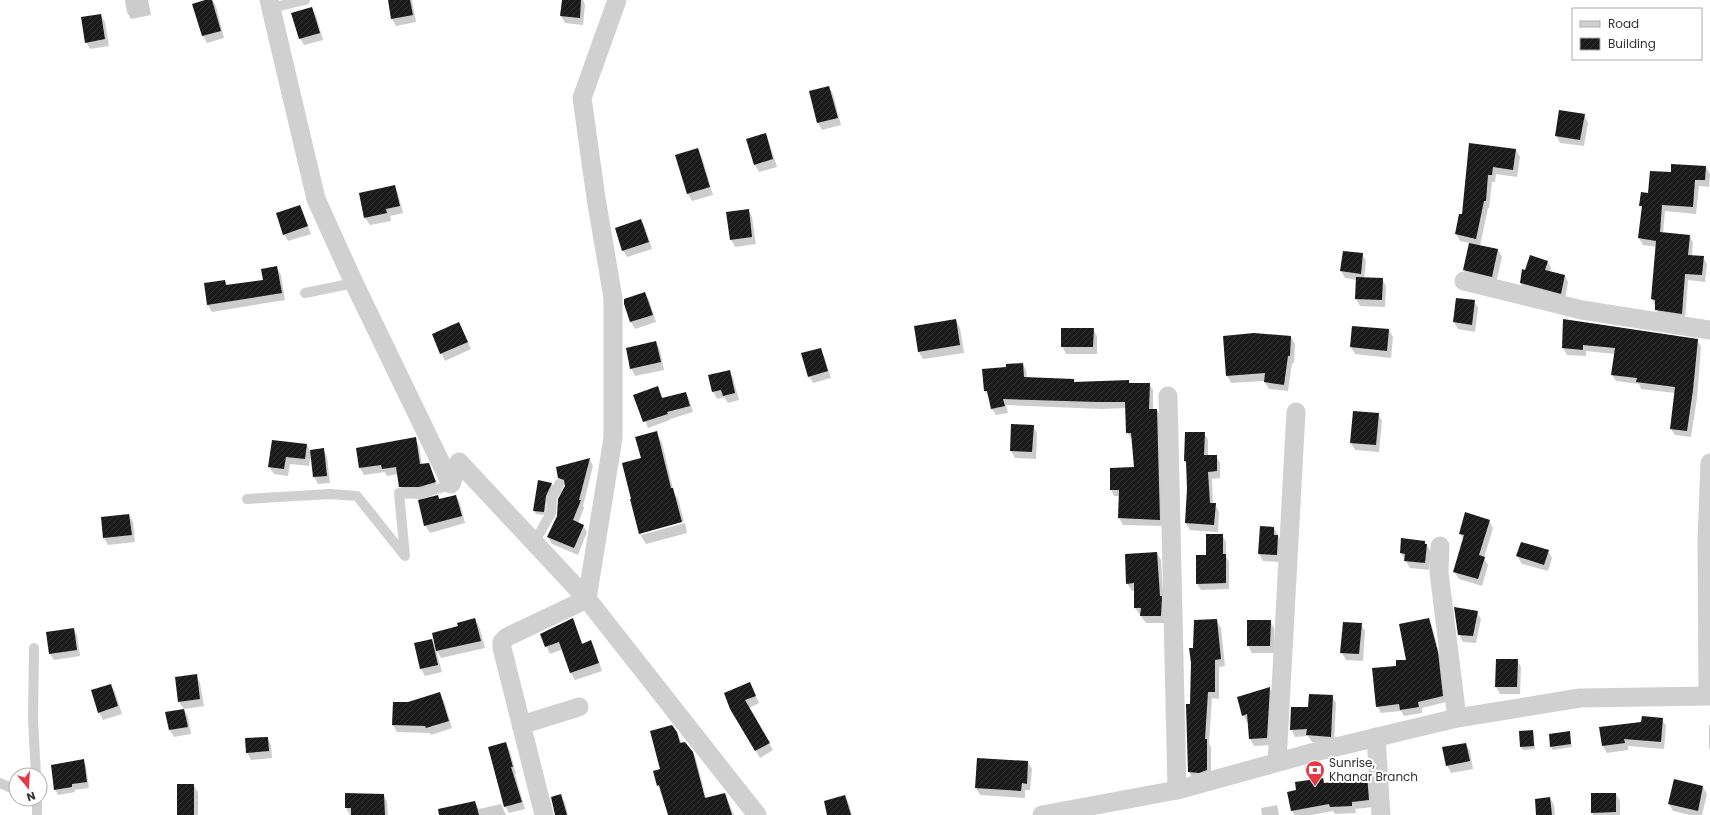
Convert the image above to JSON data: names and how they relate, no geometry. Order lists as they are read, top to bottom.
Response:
{
  "places": {
    "bank": ["Sunrise, Khanar Branch"]
  },
  "legend": ["Road", "Building"],
  "north": "bottom"
}
